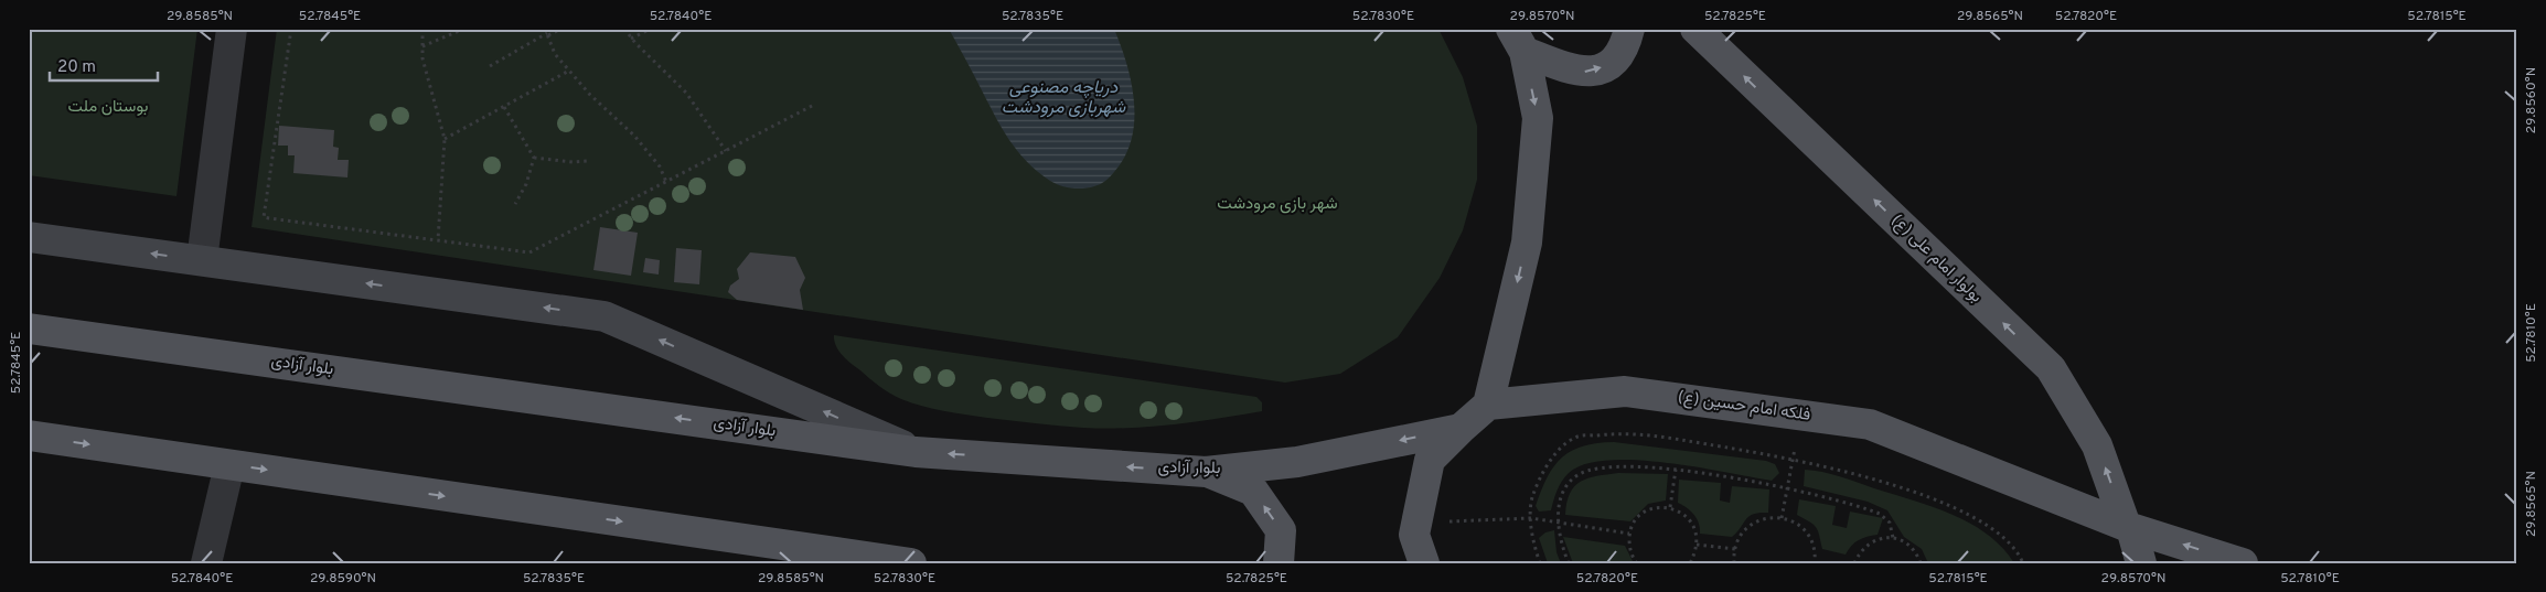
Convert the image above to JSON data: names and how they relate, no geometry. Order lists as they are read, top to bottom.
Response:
{
  "streets": {
    "main road": ["بولوار امام علی (ع)", "بلوار آزادی", "فلکه امام حسین (ع)"]
  },
  "crossings": [
    ["بولوار امام علی (ع)", "فلکه امام حسین (ع)"]
  ],
  "one_way": ["بولوار امام علی (ع)"],
  "water": ["دریاچه مصنوعی شهربازی مرودشت"],
  "parks": ["بوستان ملت", "شهر بازی مرودشت"],
  "scale_bar": "20 m",
  "coordinates": [
    "29.8585°N",
    "52.7845°E",
    "52.7840°E",
    "52.7835°E",
    "52.7830°E",
    "29.8570°N",
    "52.7825°E",
    "29.8565°N",
    "52.7820°E",
    "52.7815°E",
    "29.8560°N",
    "52.7810°E",
    "29.8590°N"
  ]
}
